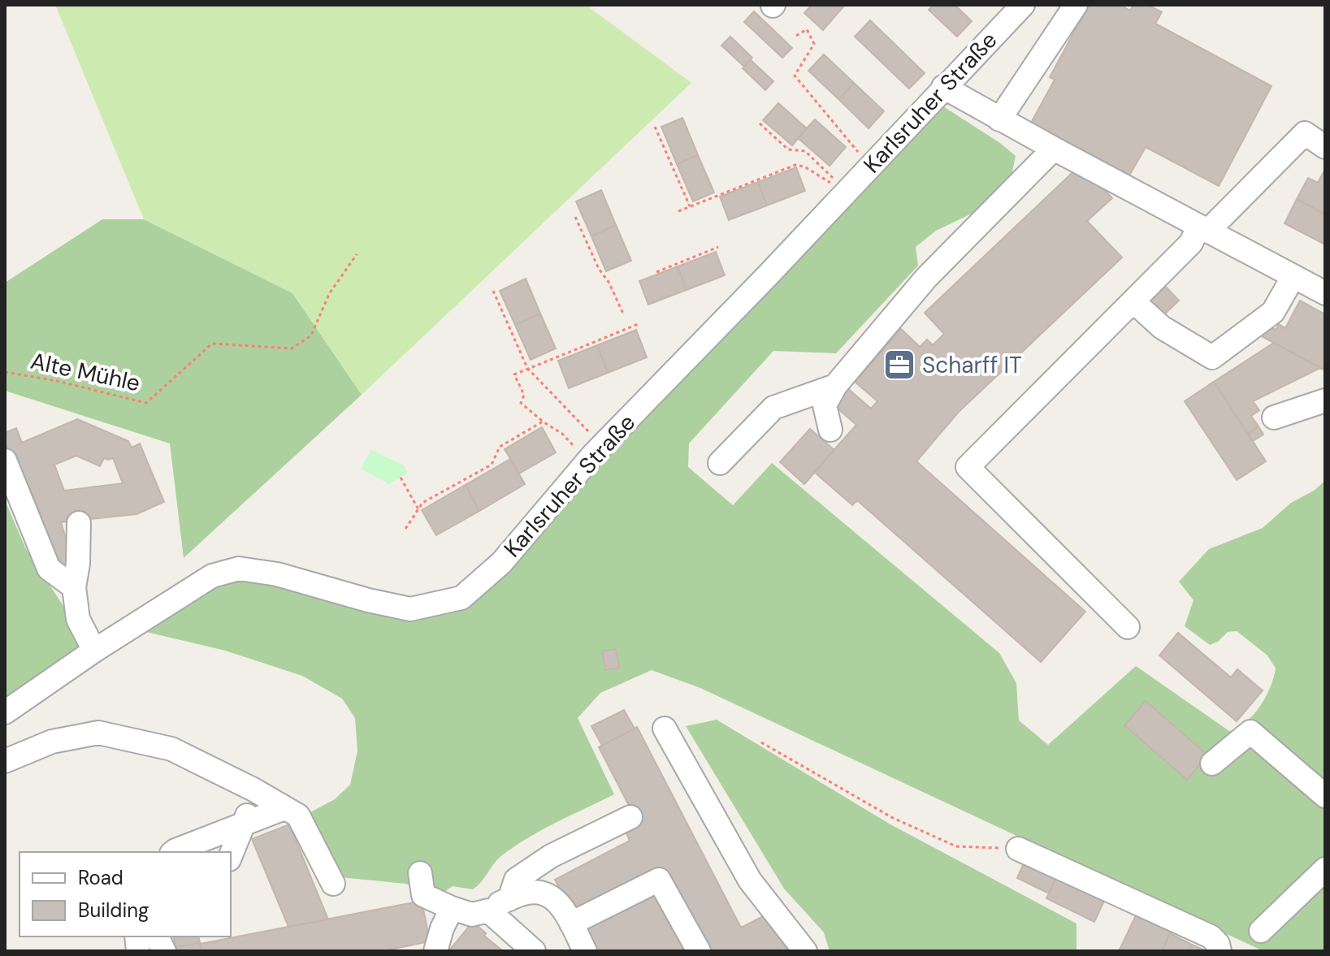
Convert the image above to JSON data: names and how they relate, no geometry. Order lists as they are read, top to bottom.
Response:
{
  "streets": {
    "street": ["Karlsruher Straße"],
    "path": ["Alte Mühle"]
  },
  "places": {
    "office": ["Scharff IT"]
  },
  "legend": ["Road", "Building"]
}
